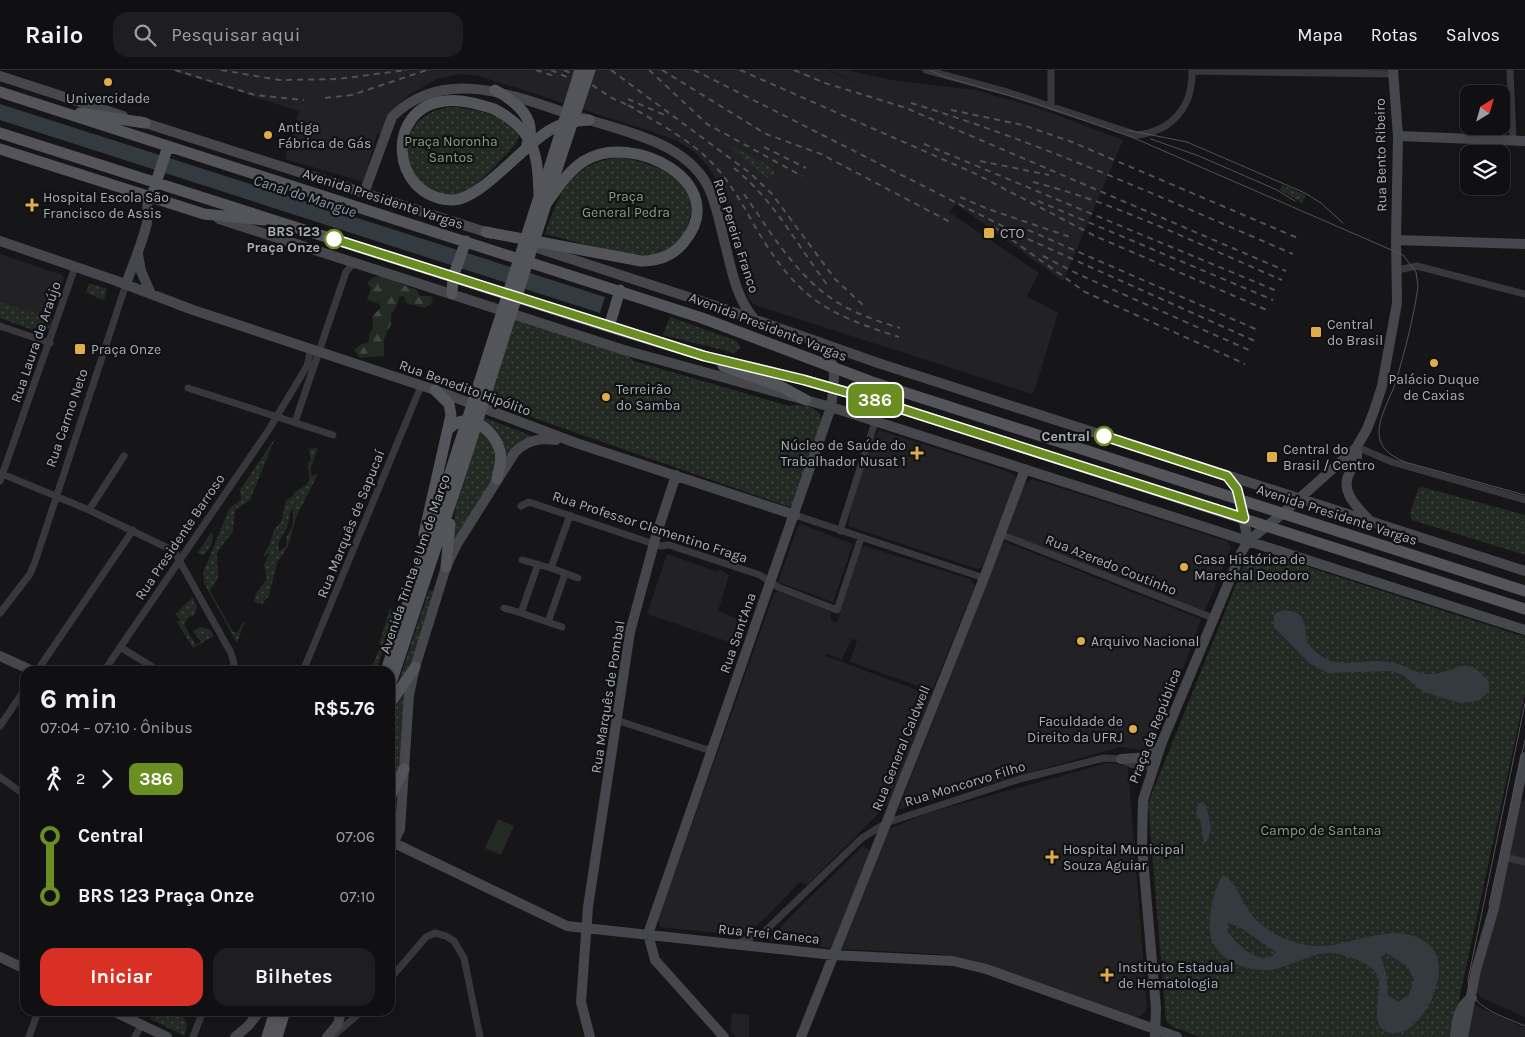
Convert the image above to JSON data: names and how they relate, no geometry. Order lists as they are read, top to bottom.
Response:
{
  "streets": {
    "main road": [
      "Rua Bento Ribeiro",
      "Avenida Presidente Vargas",
      "Rua Pereira Franco",
      "Rua Benedito Hipólito",
      "Rua Carmo Neto",
      "Avenida Trinta e Um de Março",
      "Rua Sant'Ana",
      "Rua Marquês de Pombal",
      "Praça da República",
      "Rua General Caldwell",
      "Rua Frei Caneca"
    ],
    "street": [
      "Rua Laura de Araújo",
      "Rua Marquês de Sapucaí",
      "Rua Professor Clementino Fraga",
      "Rua Presidente Barroso",
      "Rua Azeredo Coutinho",
      "Rua Moncorvo Filho"
    ]
  },
  "crossings": [
    ["Avenida Presidente Vargas", "Rua Pereira Franco"],
    ["Avenida Presidente Vargas", "Rua Sant'Ana"],
    ["Rua Laura de Araújo", "Rua Benedito Hipólito"],
    ["Rua Benedito Hipólito", "Rua Carmo Neto"],
    ["Rua Benedito Hipólito", "Rua Marquês de Sapucaí"],
    ["Rua Benedito Hipólito", "Rua Presidente Barroso"],
    ["Rua Benedito Hipólito", "Rua Sant'Ana"],
    ["Rua Benedito Hipólito", "Rua Marquês de Pombal"],
    ["Rua Professor Clementino Fraga", "Rua Sant'Ana"],
    ["Rua Professor Clementino Fraga", "Rua Marquês de Pombal"],
    ["Rua Azeredo Coutinho", "Praça da República"],
    ["Rua Azeredo Coutinho", "Rua General Caldwell"],
    ["Rua Sant'Ana", "Rua Frei Caneca"],
    ["Rua Marquês de Pombal", "Rua Frei Caneca"],
    ["Praça da República", "Rua Moncorvo Filho"],
    ["Praça da República", "Rua Frei Caneca"],
    ["Rua General Caldwell", "Rua Moncorvo Filho"],
    ["Rua General Caldwell", "Rua Frei Caneca"],
    ["Rua Moncorvo Filho", "Rua Frei Caneca"]
  ],
  "water": ["Canal do Mangue"],
  "parks": ["Praça Noronha Santos", "Praça General Pedra", "Campo de Santana"],
  "places": {
    "other": [
      "Univercidade",
      "Antiga Fábrica de Gás",
      "BRS 123 Praça Onze",
      "Palácio Duque de Caxias",
      "Terreirão do Samba",
      "Central",
      "Casa Histórica de Marechal Deodoro",
      "Arquivo Nacional",
      "Faculdade de Direito da UFRJ"
    ],
    "health": [
      "Hospital Escola São Francisco de Assis",
      "Núcleo de Saúde do Trabalhador Nusat 1",
      "Hospital Municipal Souza Aguiar",
      "Instituto Estadual de Hematologia"
    ],
    "transit": [
      "CTO",
      "Central do Brasil",
      "Praça Onze",
      "Central do Brasil / Centro"
    ]
  },
  "lines": ["bus line 386"],
  "north": "top right",
  "page": {
    "header": "Railo",
    "search": "Pesquisar aqui",
    "nav": ["Mapa", "Rotas", "Salvos"],
    "on_map": "386",
    "heading": ["6 min", "07:04 – 07:10 · Ônibus", "R$5.76"],
    "legs": ["2", "386"],
    "list": [
      {
        "name": "Central",
        "value": "07:06"
      },
      {
        "name": "BRS 123 Praça Onze",
        "value": "07:10"
      }
    ],
    "buttons": ["Iniciar", "Bilhetes"]
  }
}
